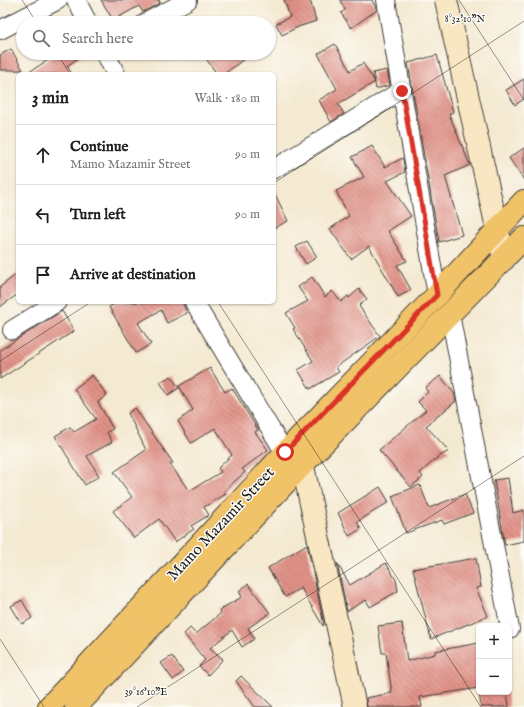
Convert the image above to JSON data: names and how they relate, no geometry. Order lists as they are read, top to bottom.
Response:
{
  "streets": {
    "main road": ["Mamo Mazamir Street"]
  },
  "page": {
    "search": "Search here",
    "heading": ["3 min", "Walk · 180 m"],
    "list": [
      ["Continue", "Mamo Mazamir Street", "90 m"],
      ["Turn left", "90 m"],
      "Arrive at destination"
    ],
    "map_buttons": ["+", "−"]
  },
  "coordinates": ["8°32'10\"N", "39°16'10\"E"]
}
